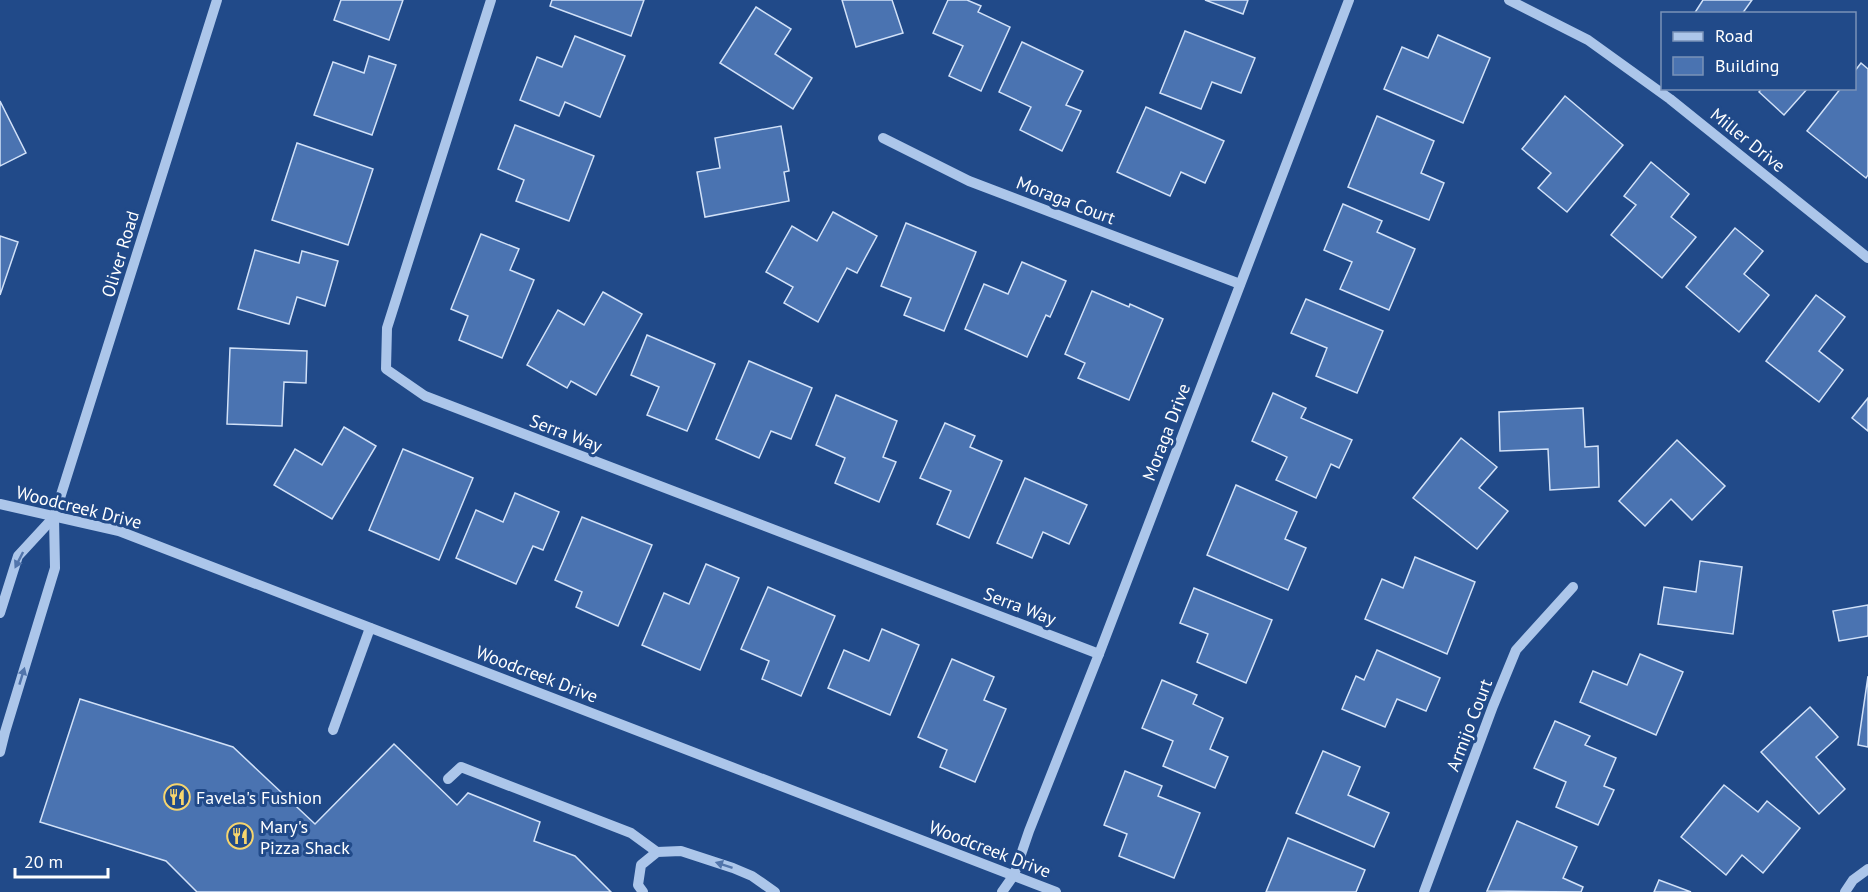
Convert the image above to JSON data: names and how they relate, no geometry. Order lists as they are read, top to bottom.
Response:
{
  "streets": {
    "street": [
      "Miller Drive",
      "Moraga Court",
      "Oliver Road",
      "Moraga Drive",
      "Serra Way",
      "Woodcreek Drive",
      "Armijo Court"
    ]
  },
  "crossings": [
    ["Moraga Court", "Moraga Drive"],
    ["Oliver Road", "Woodcreek Drive"],
    ["Moraga Drive", "Serra Way"],
    ["Moraga Drive", "Woodcreek Drive"]
  ],
  "places": {
    "restaurant": ["Favela's Fushion", "Mary's Pizza Shack"]
  },
  "legend": ["Road", "Building"],
  "scale_bar": "20 m"
}
